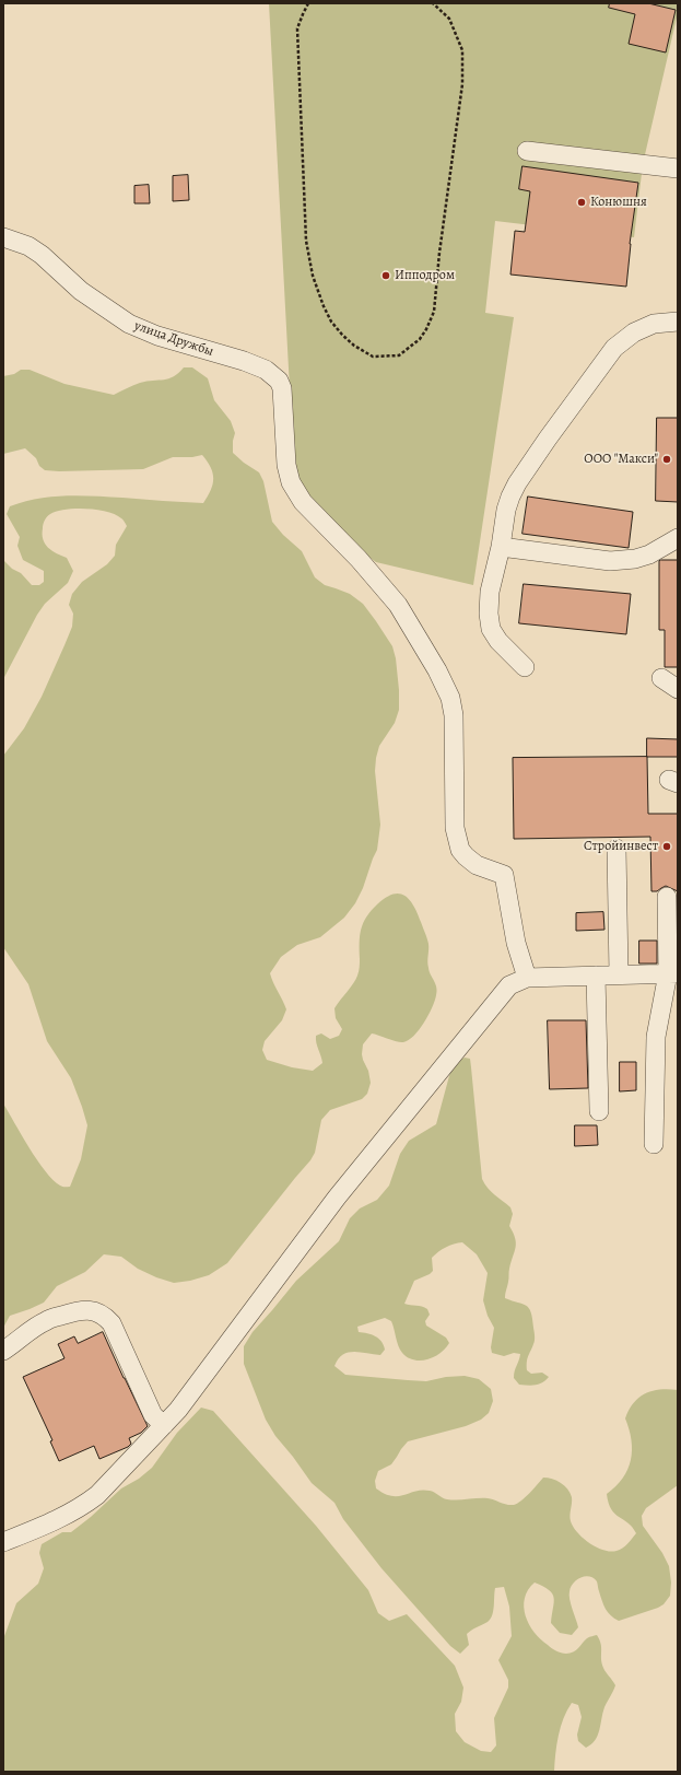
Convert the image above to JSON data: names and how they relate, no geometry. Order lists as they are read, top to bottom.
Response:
{
  "streets": {
    "street": ["улица Дружбы"]
  },
  "places": [
    "Конюшня",
    "Ипподром",
    "ООО \"Макси\"",
    "Стройинвест"
  ]
}
